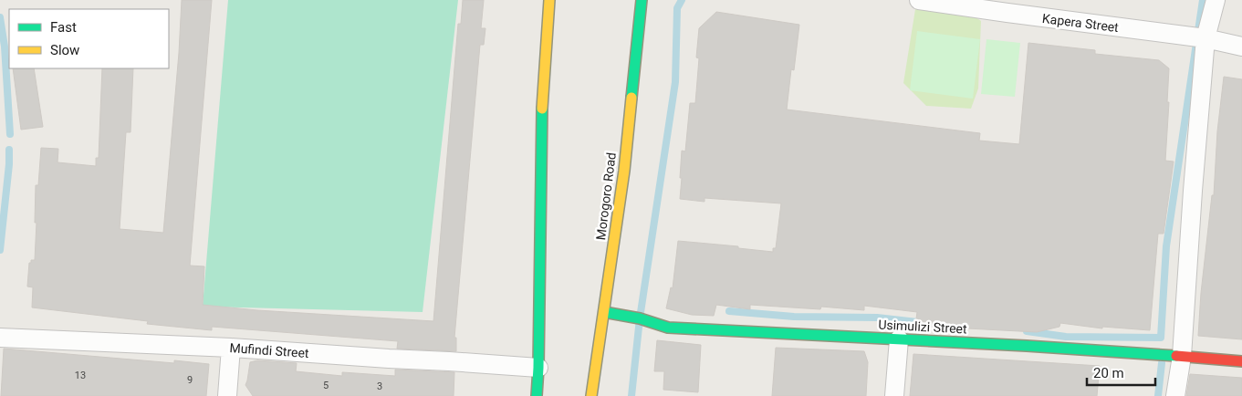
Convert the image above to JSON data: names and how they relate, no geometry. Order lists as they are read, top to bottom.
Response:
{
  "streets": {
    "main road": ["Morogoro Road", "Usimulizi Street"],
    "street": ["Kapera Street", "Mufindi Street"]
  },
  "crossings": [
    ["Morogoro Road", "Usimulizi Street"]
  ],
  "house_numbers": [
    "13",
    "9",
    "5",
    "3"
  ],
  "legend": ["Fast", "Slow"],
  "scale_bar": "20 m"
}
